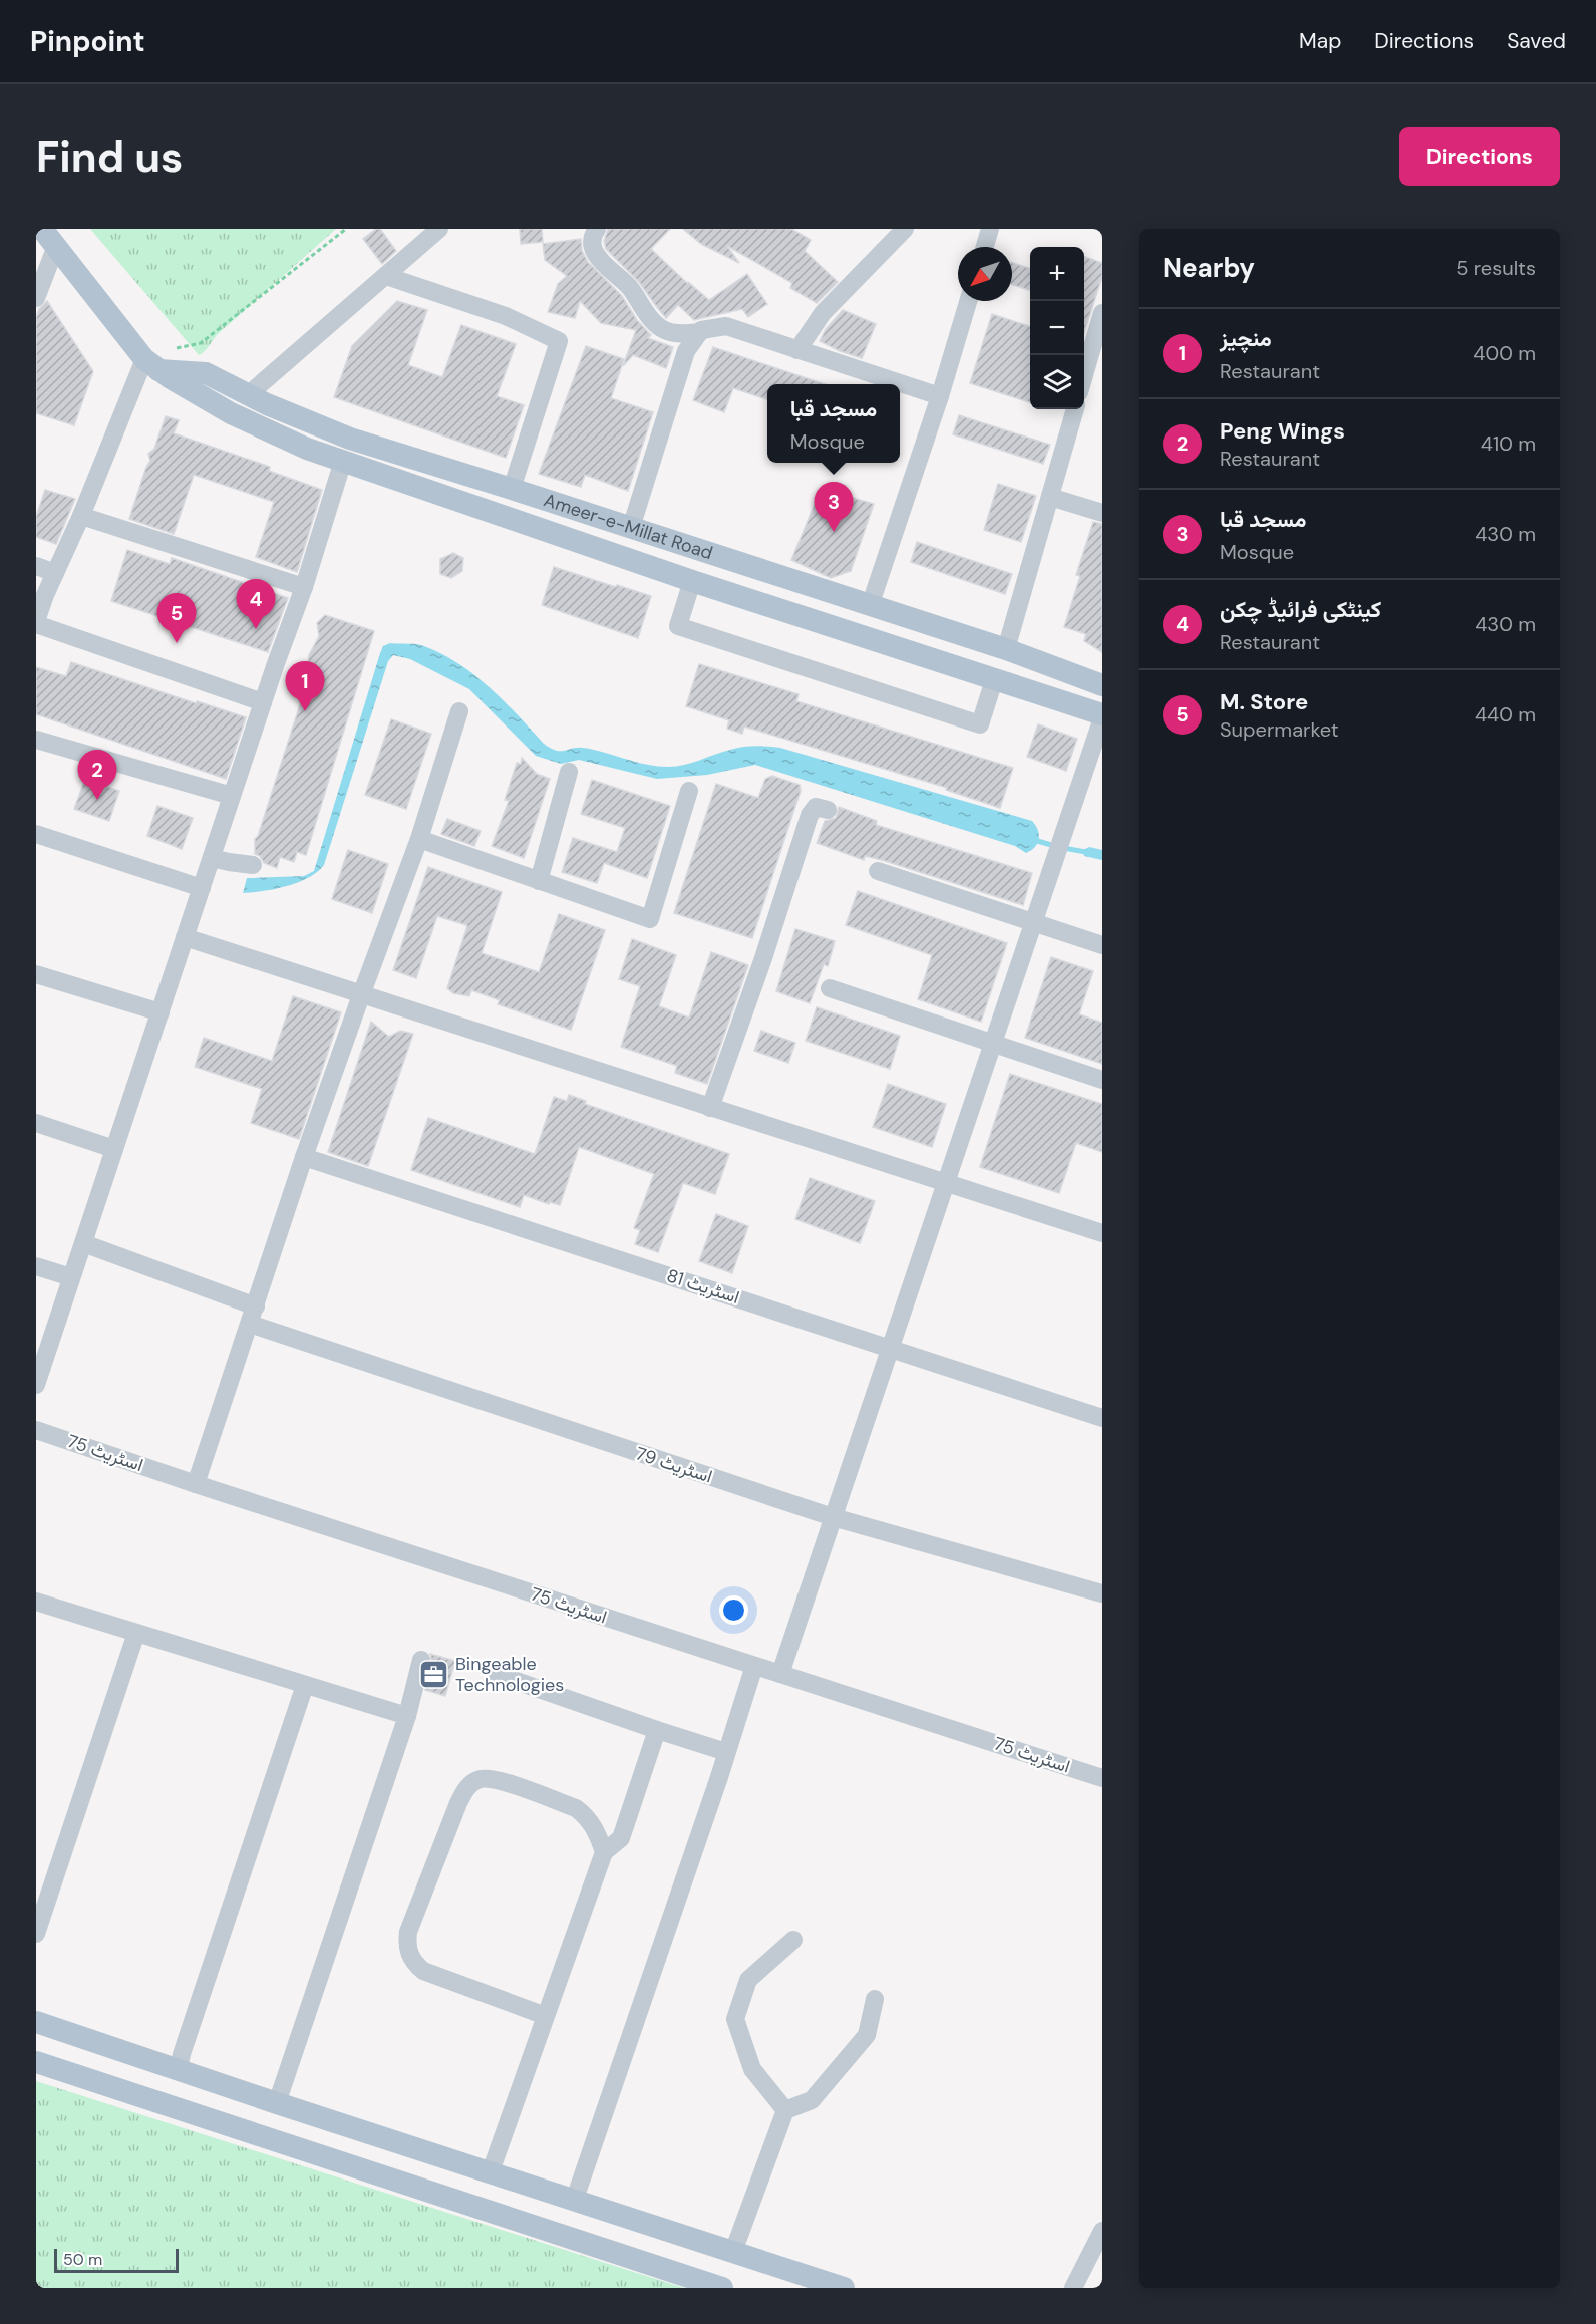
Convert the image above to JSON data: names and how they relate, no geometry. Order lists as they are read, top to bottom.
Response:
{
  "streets": {
    "main road": ["Ameer-e-Millat Road"],
    "street": ["اسٹریٹ 81", "اسٹریٹ 75", "اسٹریٹ 79"]
  },
  "places": {
    "office": ["Bingeable Technologies"]
  },
  "scale_bar": "50 m",
  "north": "bottom left",
  "page": {
    "header": "Pinpoint",
    "nav": ["Map", "Directions", "Saved"],
    "buttons": "Directions",
    "title": "Find us",
    "heading": ["Nearby", "5 results"],
    "map_buttons": ["+", "−"],
    "list": [
      {
        "mark": "1",
        "name": "منچیز",
        "note": "Restaurant",
        "value": "400 m"
      },
      {
        "mark": "2",
        "name": "Peng Wings",
        "note": "Restaurant",
        "value": "410 m"
      },
      {
        "mark": "3",
        "name": "مسجد قبا",
        "note": "Mosque",
        "value": "430 m"
      },
      {
        "mark": "4",
        "name": "کینٹکی فرائیڈ چکن",
        "note": "Restaurant",
        "value": "430 m"
      },
      {
        "mark": "5",
        "name": "M. Store",
        "note": "Supermarket",
        "value": "440 m"
      }
    ],
    "popup": ["مسجد قبا", "Mosque"],
    "pins": [
      "3",
      "4",
      "5",
      "1",
      "2"
    ],
    "scale": "50 m"
  }
}
